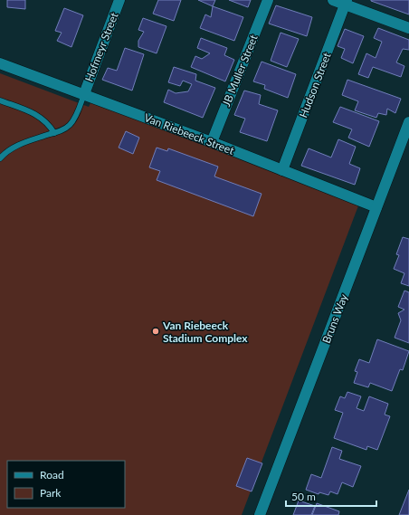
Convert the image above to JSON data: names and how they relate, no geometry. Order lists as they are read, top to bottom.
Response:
{
  "streets": {
    "street": [
      "Hofmeyr Street",
      "JB Muller Street",
      "Hudson Street",
      "Van Riebeeck Street",
      "Bruns Way"
    ]
  },
  "crossings": [
    ["Hofmeyr Street", "Van Riebeeck Street"],
    ["JB Muller Street", "Van Riebeeck Street"],
    ["Hudson Street", "Van Riebeeck Street"],
    ["Van Riebeeck Street", "Bruns Way"]
  ],
  "places": ["Van Riebeeck Stadium Complex"],
  "legend": ["Road", "Park"],
  "scale_bar": "50 m"
}
